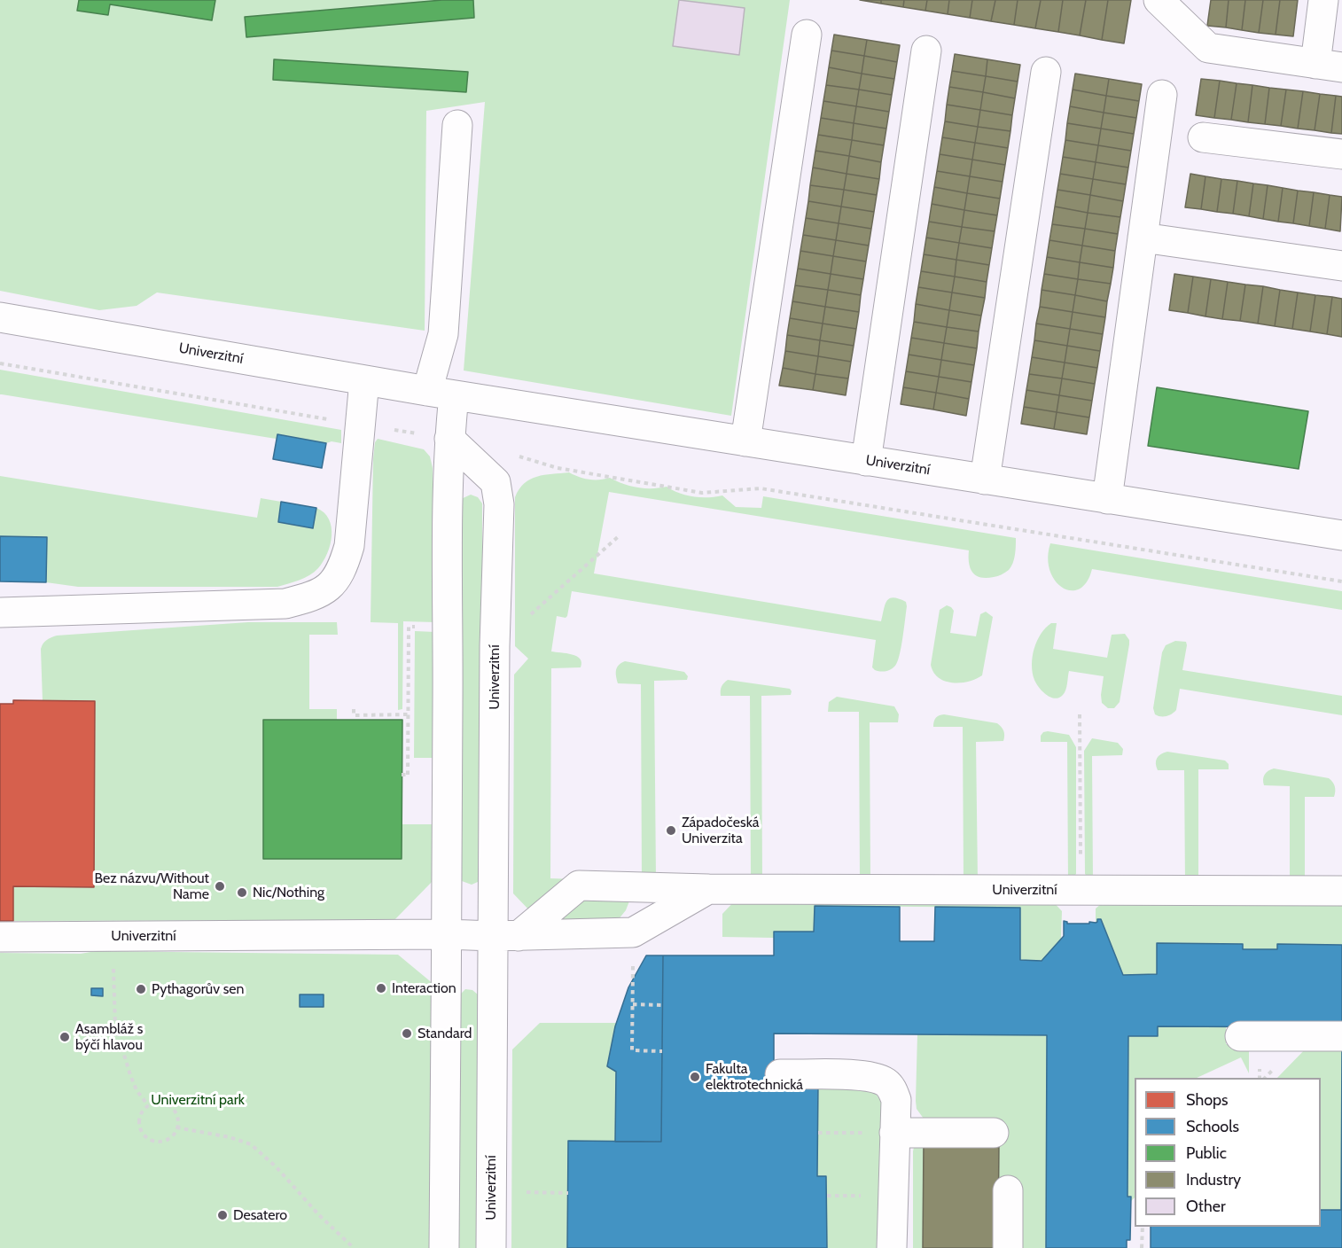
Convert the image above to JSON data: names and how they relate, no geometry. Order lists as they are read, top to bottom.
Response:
{
  "streets": {
    "street": ["Univerzitní"]
  },
  "parks": ["Univerzitní park"],
  "places": [
    "Západočeská Univerzita",
    "Bez názvu/Without Name",
    "Nic/Nothing",
    "Interaction",
    "Pythagorův sen",
    "Standard",
    "Asambláž s býčí hlavou",
    "Fakulta elektrotechnická",
    "Desatero"
  ],
  "legend": [
    "Shops",
    "Schools",
    "Public",
    "Industry",
    "Other"
  ]
}
